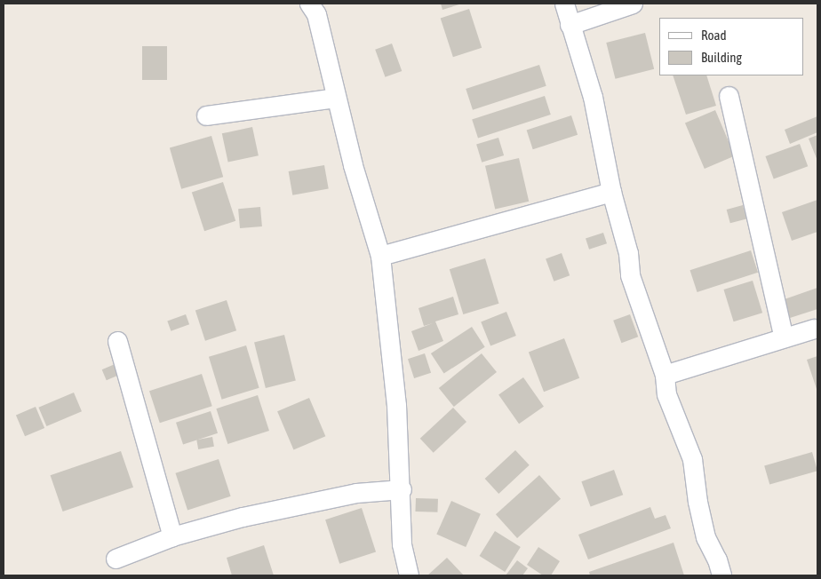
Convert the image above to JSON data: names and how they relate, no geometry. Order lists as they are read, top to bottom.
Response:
{
  "legend": ["Road", "Building"]
}
